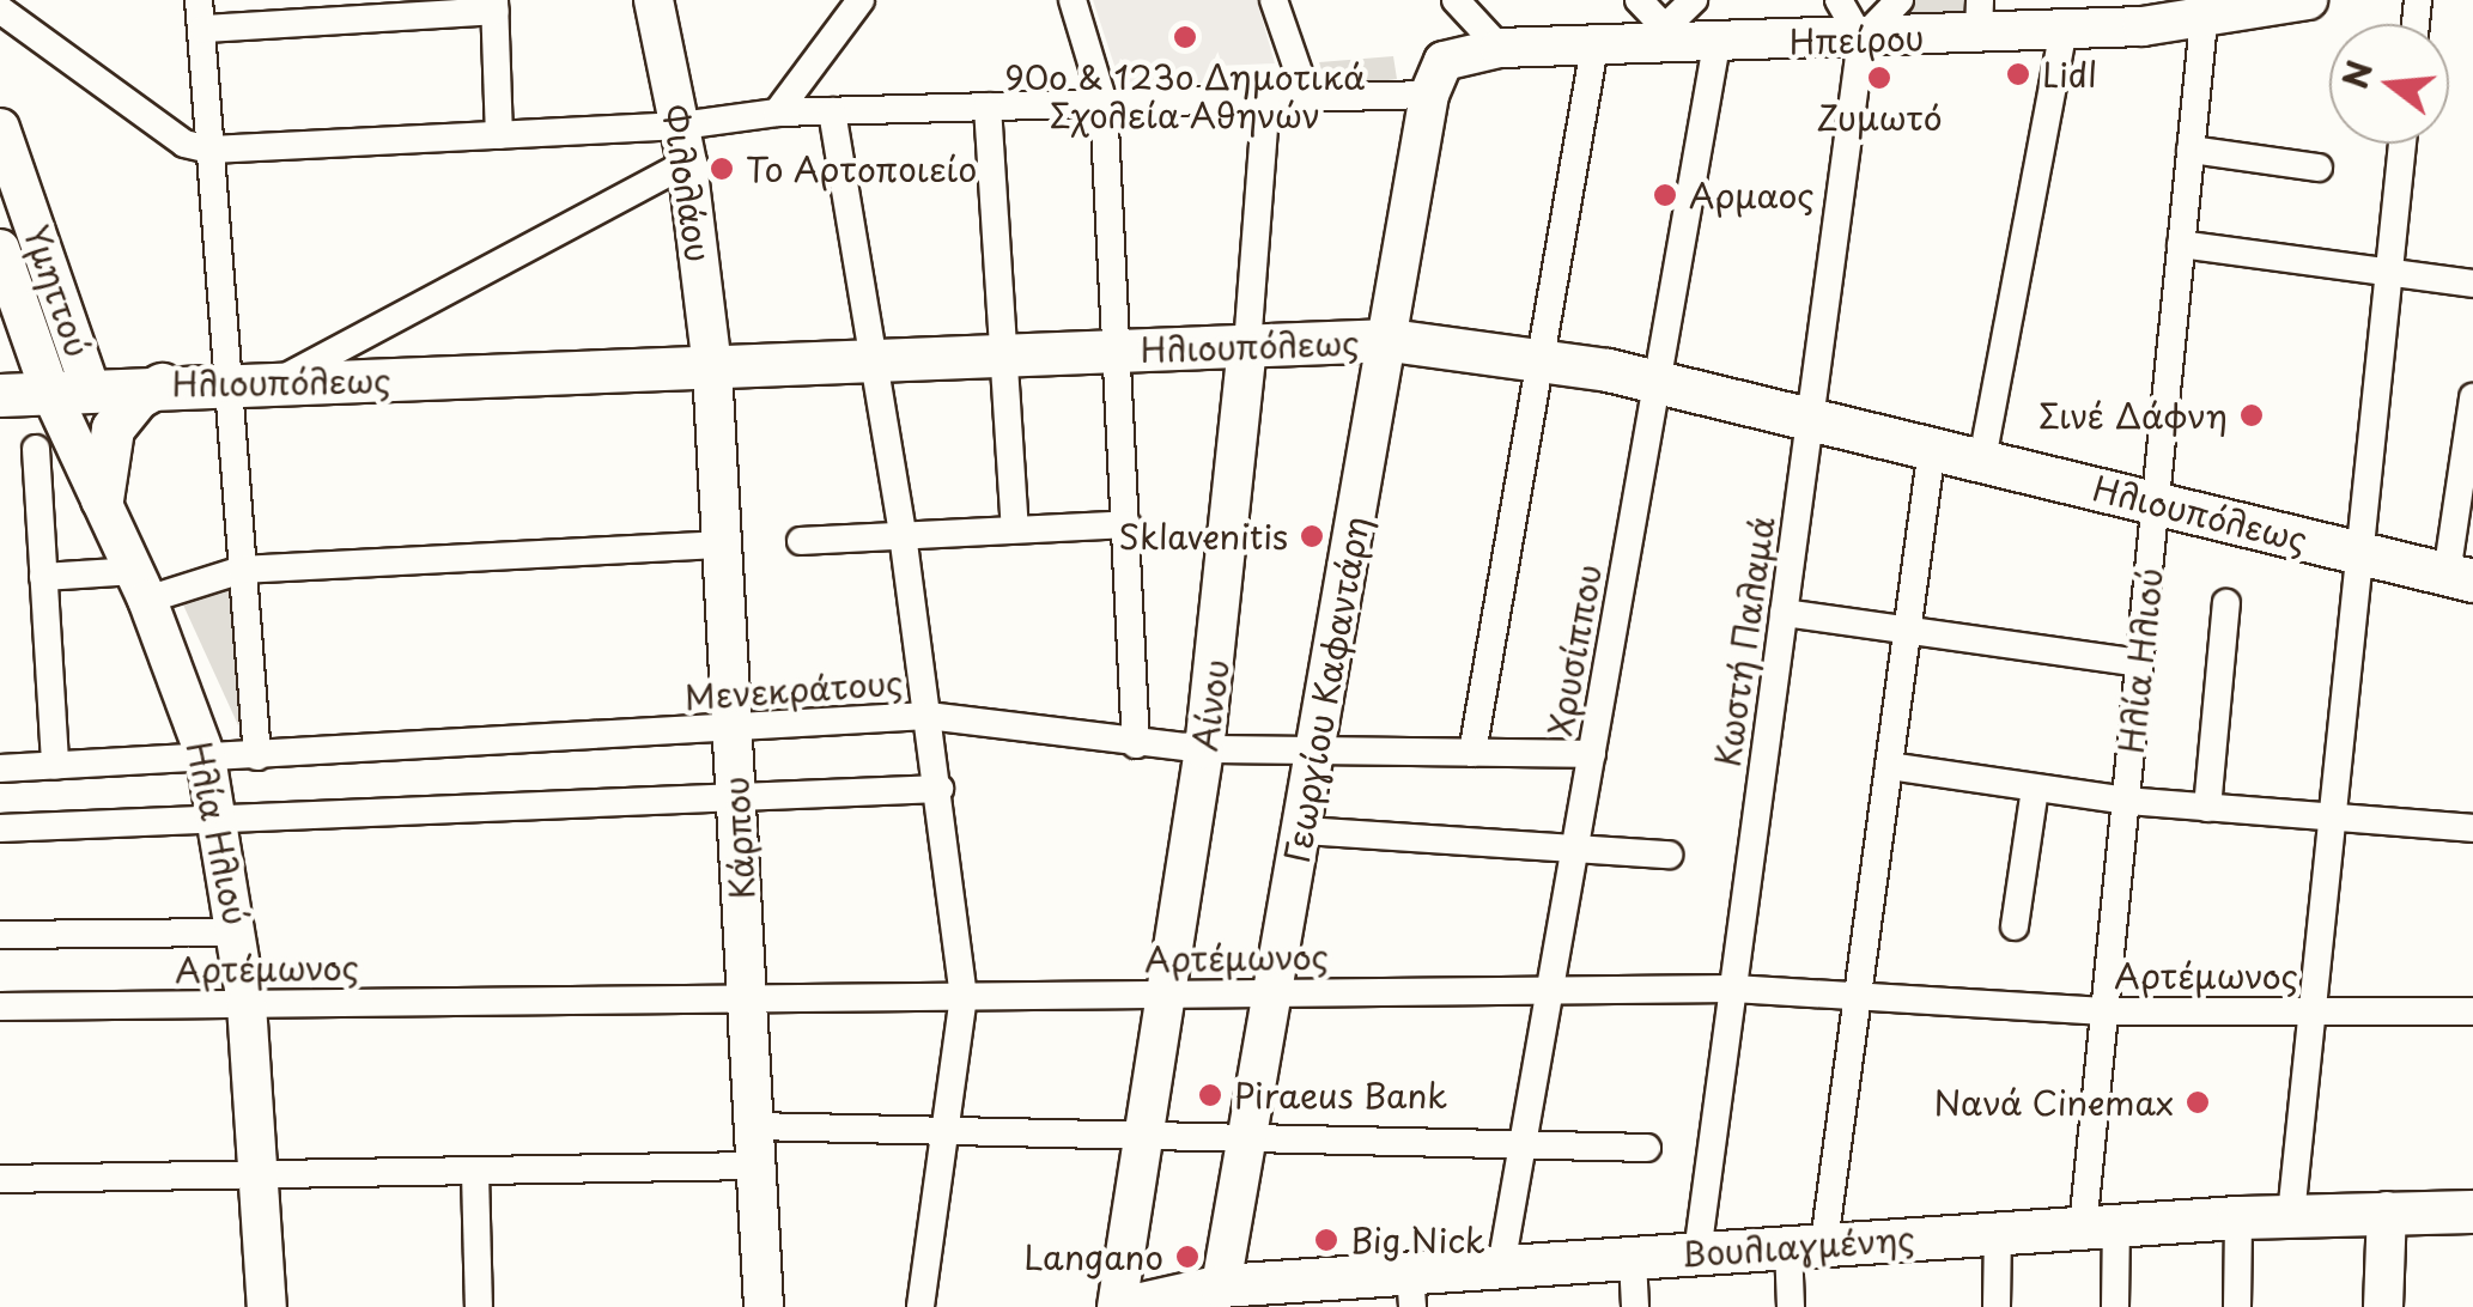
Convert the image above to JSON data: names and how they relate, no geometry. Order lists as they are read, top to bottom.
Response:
{
  "streets": {
    "main road": ["Ηλιουπόλεως", "Βουλιαγμένης"],
    "street": [
      "Ηπείρου",
      "Φιλολάου",
      "Υμηττού",
      "Κωστή Παλαμά",
      "Χρυσίππου",
      "Ηλία Ηλιού",
      "Μενεκράτους",
      "Γεωργίου Καφαντάρη",
      "Αίνου",
      "Κάρπου",
      "Αρτέμωνος"
    ]
  },
  "crossings": [
    ["Ηπείρου", "Κωστή Παλαμά"],
    ["Ηπείρου", "Χρυσίππου"],
    ["Ηπείρου", "Ηλία Ηλιού"],
    ["Ηπείρου", "Γεωργίου Καφαντάρη"],
    ["Φιλολάου", "Ηλιουπόλεως"],
    ["Φιλολάου", "Κάρπου"],
    ["Υμηττού", "Ηλιουπόλεως"],
    ["Υμηττού", "Ηλία Ηλιού"],
    ["Ηλιουπόλεως", "Κωστή Παλαμά"],
    ["Ηλιουπόλεως", "Χρυσίππου"],
    ["Ηλιουπόλεως", "Ηλία Ηλιού"],
    ["Ηλιουπόλεως", "Γεωργίου Καφαντάρη"],
    ["Ηλιουπόλεως", "Αίνου"],
    ["Ηλιουπόλεως", "Κάρπου"],
    ["Κωστή Παλαμά", "Αρτέμωνος"],
    ["Κωστή Παλαμά", "Βουλιαγμένης"],
    ["Χρυσίππου", "Μενεκράτους"],
    ["Χρυσίππου", "Αρτέμωνος"],
    ["Χρυσίππου", "Βουλιαγμένης"],
    ["Ηλία Ηλιού", "Μενεκράτους"],
    ["Ηλία Ηλιού", "Αρτέμωνος"],
    ["Ηλία Ηλιού", "Βουλιαγμένης"],
    ["Μενεκράτους", "Γεωργίου Καφαντάρη"],
    ["Μενεκράτους", "Αίνου"],
    ["Μενεκράτους", "Κάρπου"],
    ["Γεωργίου Καφαντάρη", "Αρτέμωνος"],
    ["Γεωργίου Καφαντάρη", "Βουλιαγμένης"],
    ["Αίνου", "Αρτέμωνος"],
    ["Αίνου", "Βουλιαγμένης"],
    ["Κάρπου", "Αρτέμωνος"]
  ],
  "places": [
    "90ο & 123ο Δημοτικά Σχολεία Αθηνών",
    "Lidl",
    "Ζυμωτό",
    "Το Αρτοποιείο",
    "Αρμαος",
    "Σινέ Δάφνη",
    "Sklavenitis",
    "Piraeus Bank",
    "Νανά Cinemax",
    "Big Nick",
    "Langano"
  ],
  "north": "left"
}
